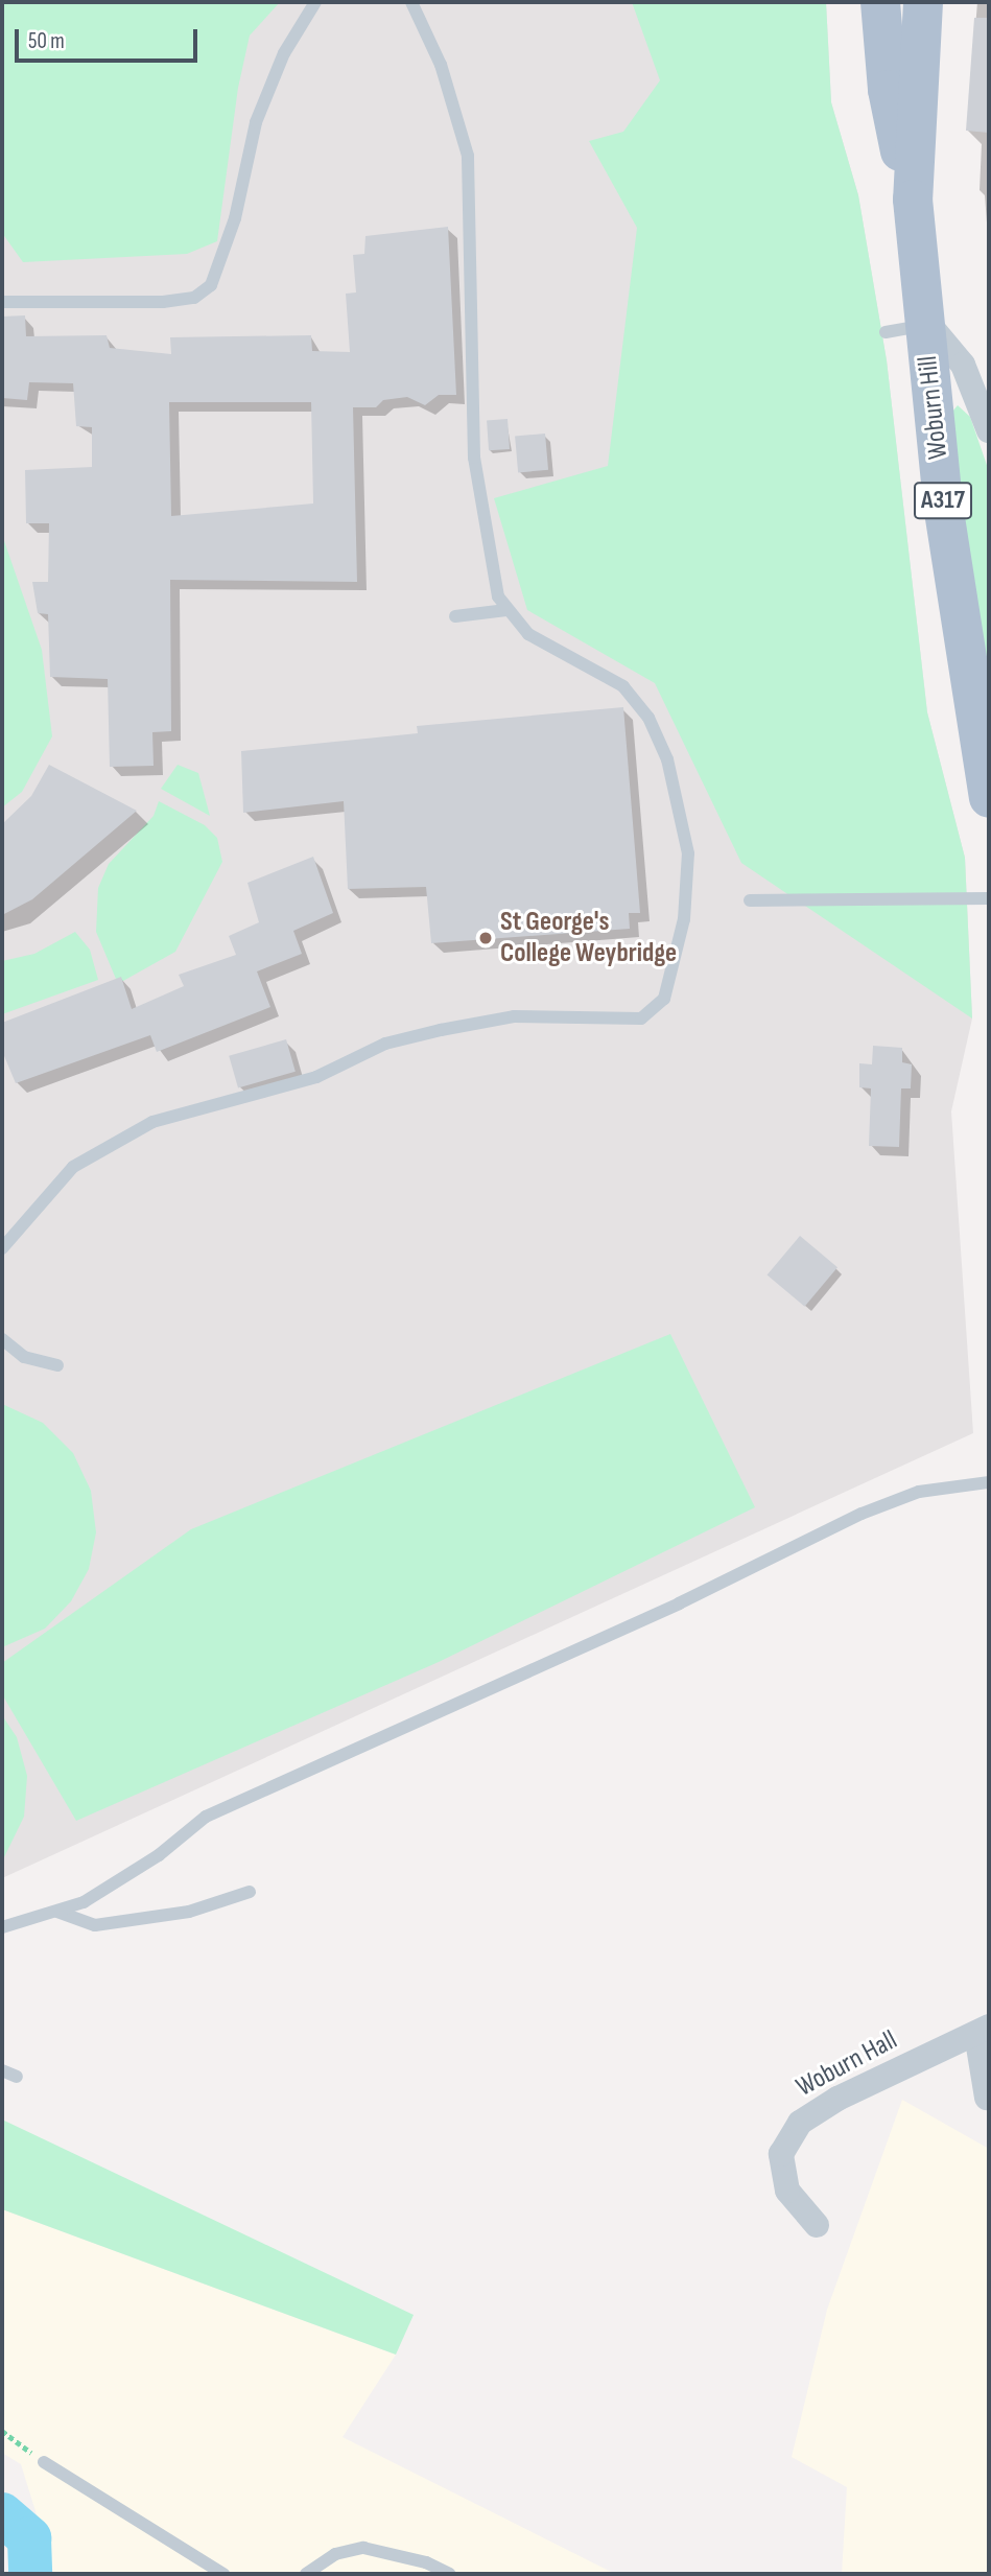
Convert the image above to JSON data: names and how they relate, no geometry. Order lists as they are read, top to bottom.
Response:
{
  "streets": {
    "main road": ["Woburn Hill", "A317"],
    "street": ["Woburn Hall"]
  },
  "places": ["St George's College Weybridge"],
  "scale_bar": "50 m"
}
